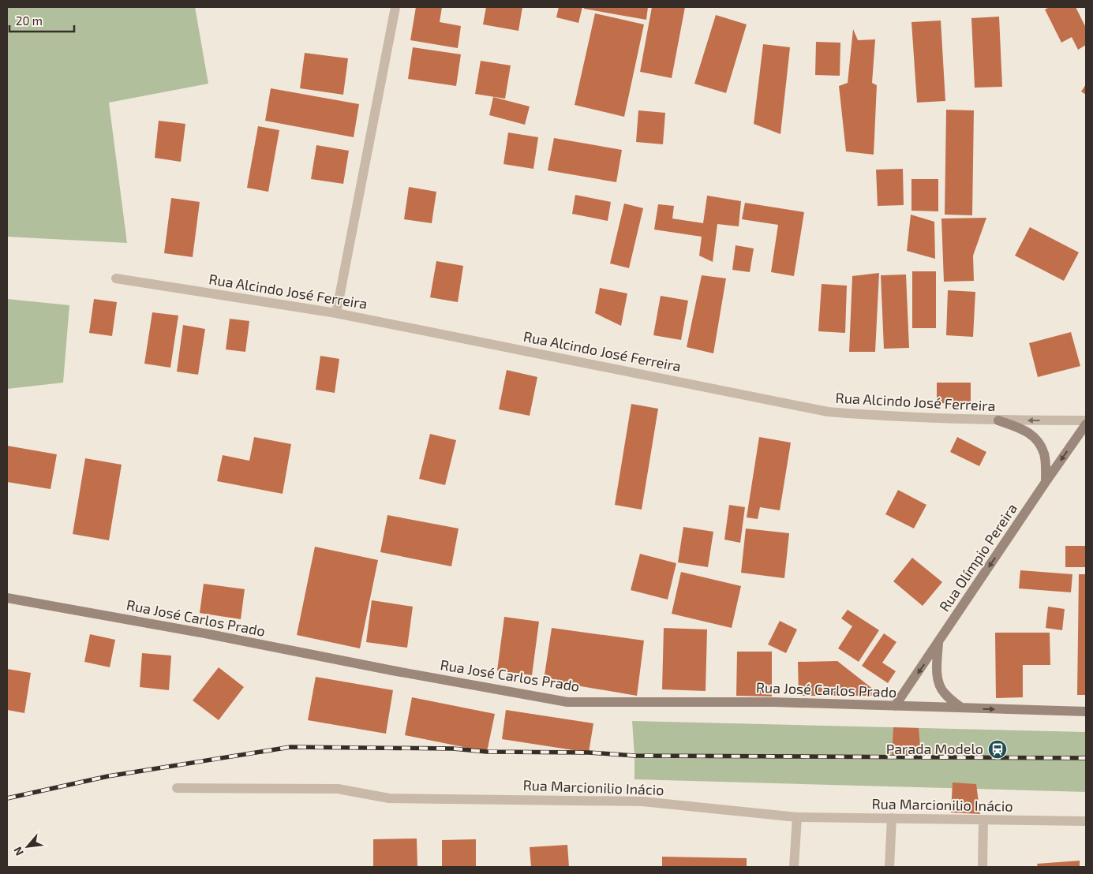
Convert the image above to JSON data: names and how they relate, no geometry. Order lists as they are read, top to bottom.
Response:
{
  "streets": {
    "main road": ["Rua Olímpio Pereira", "Rua José Carlos Prado"],
    "street": ["Rua Alcindo José Ferreira", "Rua Marcionilio Inácio"]
  },
  "crossings": [
    ["Rua Olímpio Pereira", "Rua José Carlos Prado"]
  ],
  "one_way": ["Rua Olímpio Pereira"],
  "places": {
    "station": ["Parada Modelo"]
  },
  "scale_bar": "20 m",
  "north": "bottom left"
}
